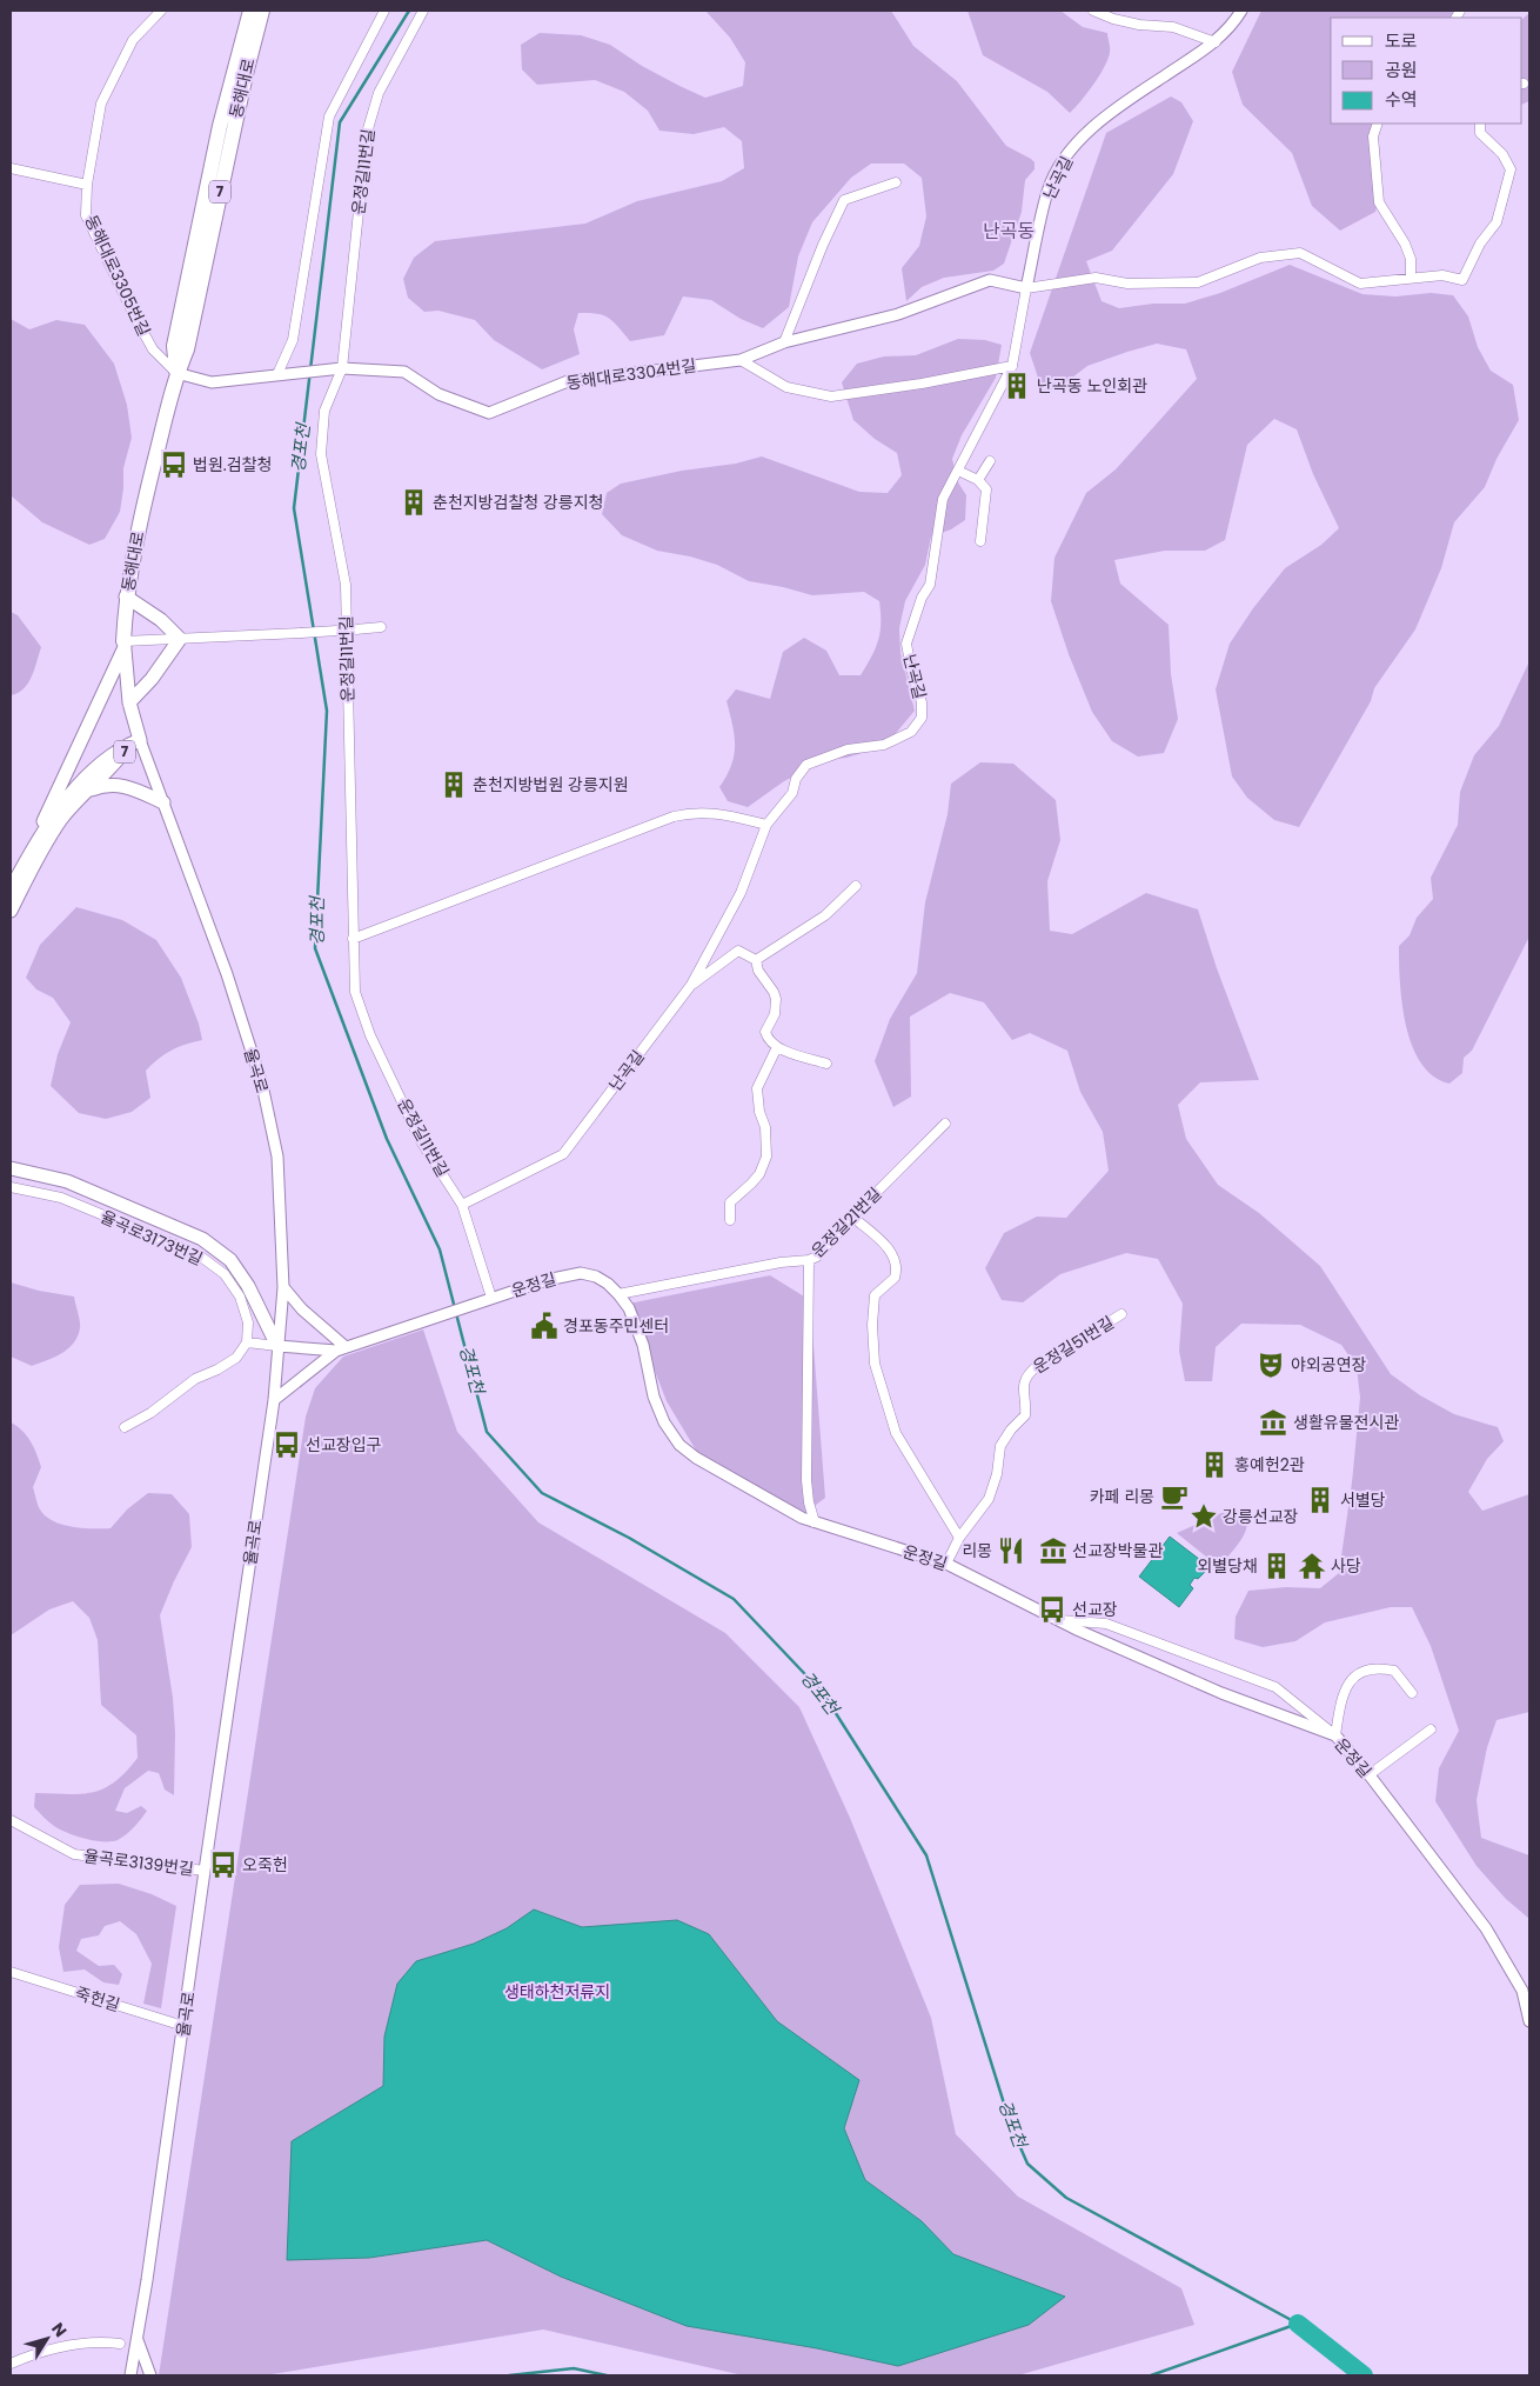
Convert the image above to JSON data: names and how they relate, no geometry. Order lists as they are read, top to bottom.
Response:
{
  "streets": {
    "highway": ["동해대로", "7"],
    "street": [
      "운정길11번길",
      "난곡길",
      "동해대로3305번길",
      "동해대로3304번길",
      "율곡로",
      "운정길21번길",
      "율곡로3173번길",
      "운정길",
      "운정길51번길",
      "율곡로3139번길",
      "죽헌길"
    ]
  },
  "crossings": [
    ["동해대로", "7"],
    ["동해대로", "동해대로3305번길"],
    ["동해대로", "동해대로3304번길"],
    ["동해대로", "율곡로"],
    ["운정길11번길", "난곡길"],
    ["운정길11번길", "동해대로3304번길"],
    ["운정길11번길", "운정길"],
    ["난곡길", "동해대로3304번길"],
    ["7", "율곡로"],
    ["동해대로3305번길", "동해대로3304번길"],
    ["율곡로", "운정길"],
    ["율곡로", "율곡로3139번길"],
    ["율곡로", "죽헌길"],
    ["운정길21번길", "운정길"],
    ["운정길", "운정길51번길"]
  ],
  "districts": ["난곡동"],
  "water": ["경포천"],
  "parks": ["생태하천저류지"],
  "places": {
    "building": [
      "난곡동 노인회관",
      "춘천지방검찰청 강릉지청",
      "춘천지방법원 강릉지원",
      "홍예헌2관",
      "서별당",
      "외별당채"
    ],
    "bus stop": [
      "법원.검찰청",
      "선교장입구",
      "선교장",
      "오죽헌"
    ],
    "public building": ["경포동주민센터"],
    "theatre": ["야외공연장"],
    "museum": ["생활유물전시관", "선교장박물관"],
    "cafe": ["카페 리몽"],
    "place": ["강릉선교장"],
    "restaurant": ["리몽"],
    "temple": ["사당"]
  },
  "legend": ["도로", "공원", "수역"],
  "north": "top right"
}
